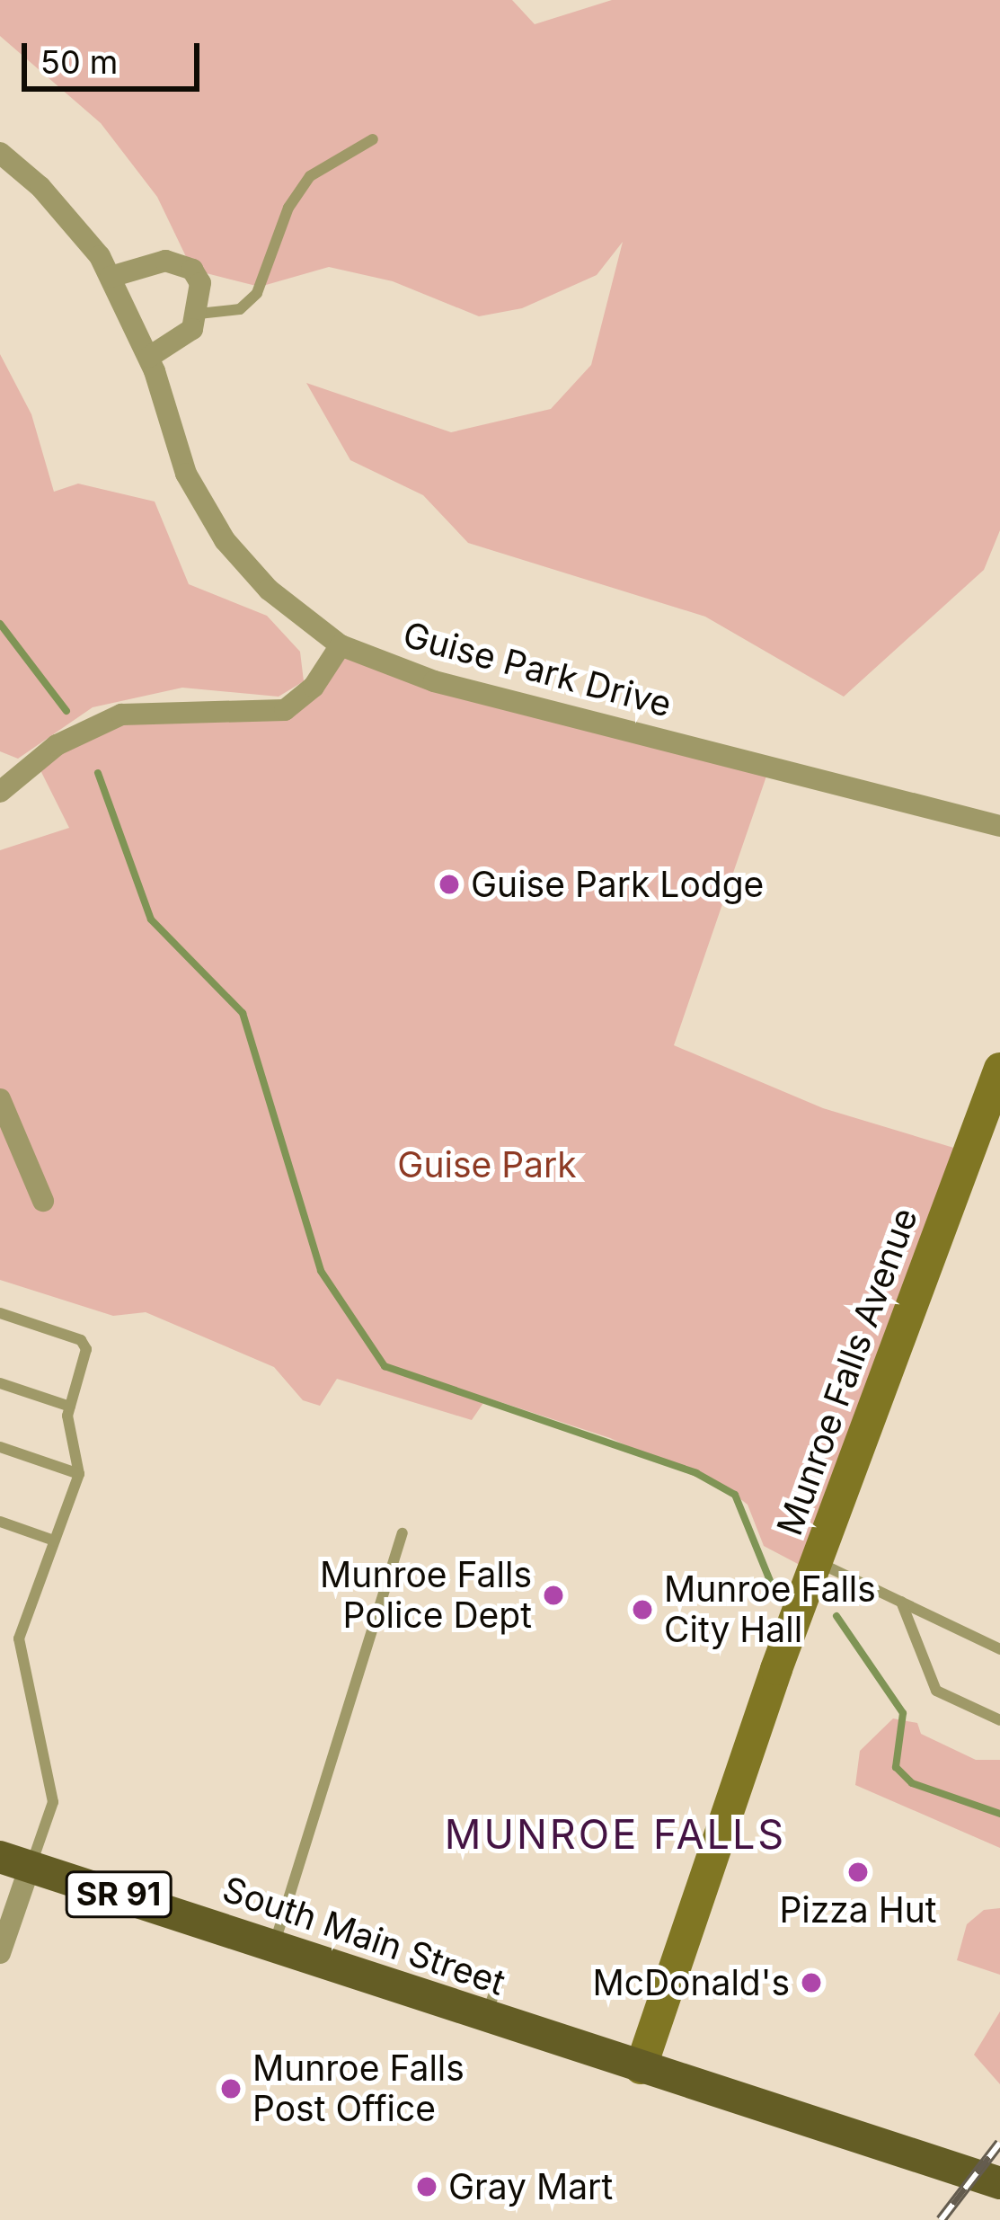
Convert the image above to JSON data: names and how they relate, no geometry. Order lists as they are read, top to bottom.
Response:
{
  "streets": {
    "main road": ["SR 91", "South Main Street"],
    "street": ["Guise Park Drive", "Munroe Falls Avenue"]
  },
  "crossings": [
    ["Munroe Falls Avenue", "SR 91"],
    ["Munroe Falls Avenue", "South Main Street"],
    ["SR 91", "South Main Street"]
  ],
  "districts": ["MUNROE FALLS"],
  "parks": ["Guise Park"],
  "places": [
    "Guise Park Lodge",
    "Munroe Falls Police Dept",
    "Munroe Falls City Hall",
    "Pizza Hut",
    "McDonald's",
    "Munroe Falls Post Office",
    "Gray Mart"
  ],
  "scale_bar": "50 m"
}
